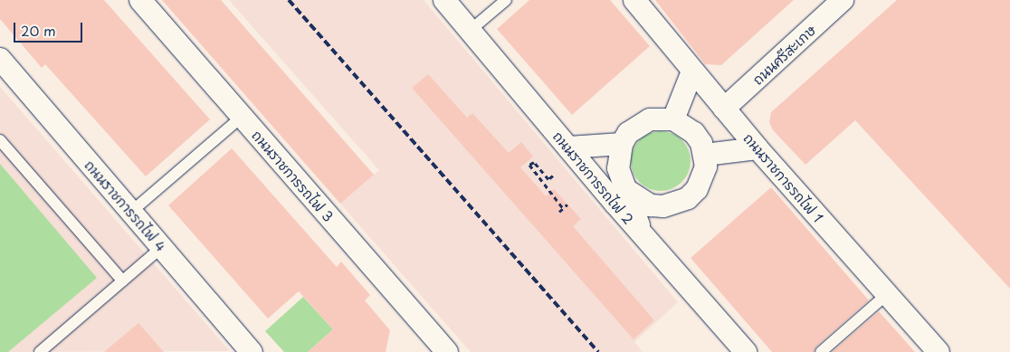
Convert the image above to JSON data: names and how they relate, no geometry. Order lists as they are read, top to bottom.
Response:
{
  "streets": {
    "street": [
      "ถนนศรีสะเกษ",
      "ถนนราชการรถไฟ 3",
      "ถนนราชการรถไฟ 2",
      "ถนนราชการรถไฟ 1",
      "ถนนราชการรถไฟ 4"
    ]
  },
  "crossings": [
    ["ถนนศรีสะเกษ", "ถนนราชการรถไฟ 1"]
  ],
  "scale_bar": "20 m"
}
